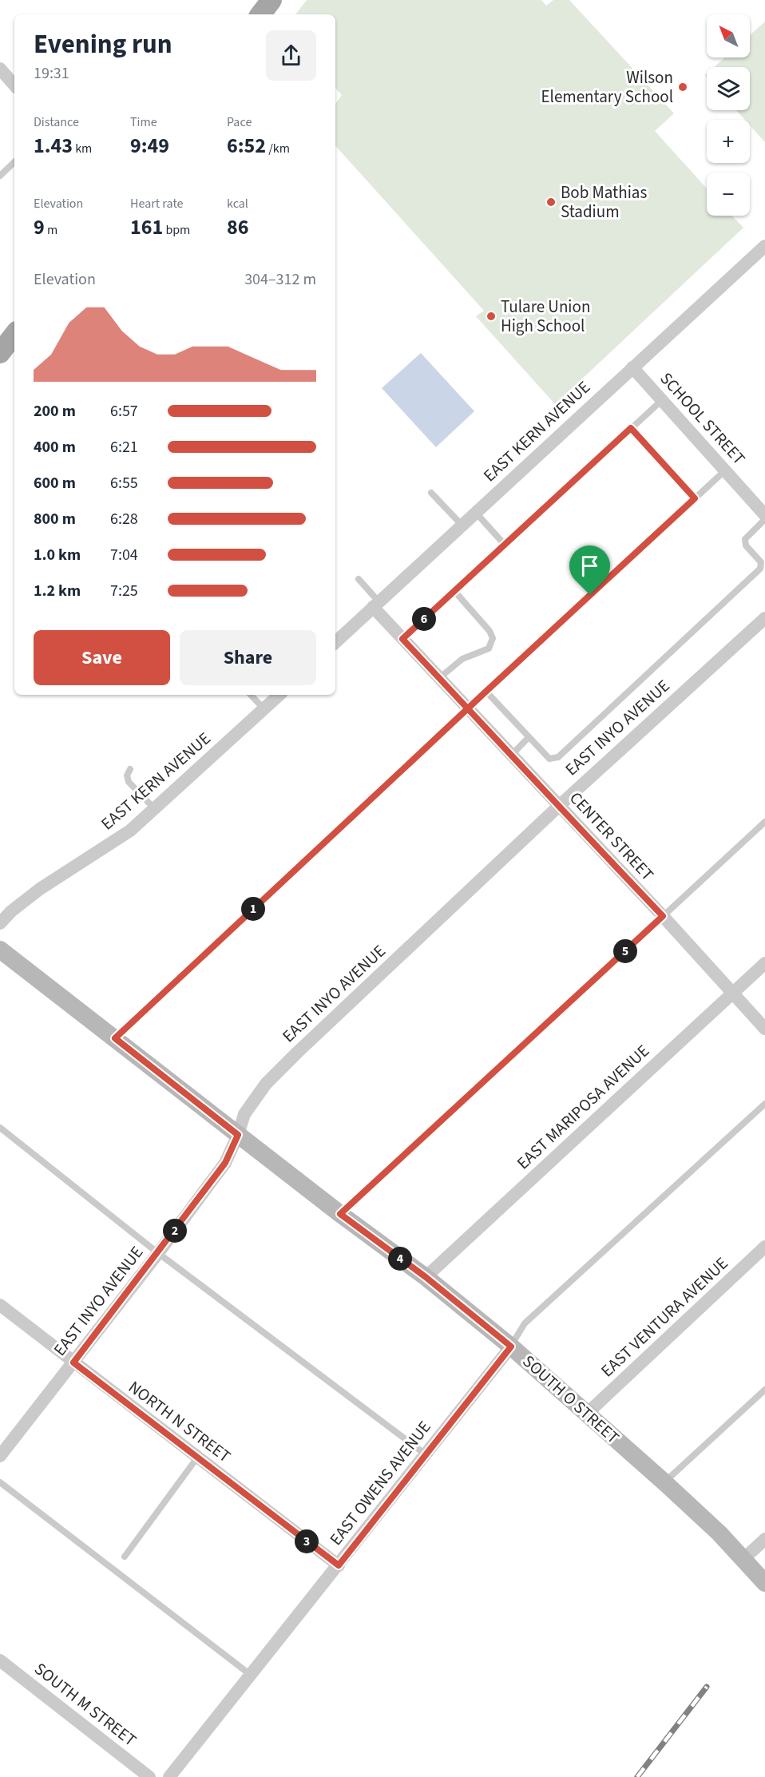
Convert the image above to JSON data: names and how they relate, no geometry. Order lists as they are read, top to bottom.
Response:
{
  "streets": {
    "main road": ["SOUTH O STREET"],
    "street": [
      "SCHOOL STREET",
      "EAST KERN AVENUE",
      "EAST INYO AVENUE",
      "CENTER STREET",
      "EAST MARIPOSA AVENUE",
      "EAST VENTURA AVENUE",
      "NORTH N STREET",
      "EAST OWENS AVENUE",
      "SOUTH M STREET"
    ]
  },
  "crossings": [
    ["SCHOOL STREET", "EAST KERN AVENUE"],
    ["EAST KERN AVENUE", "CENTER STREET"],
    ["EAST INYO AVENUE", "CENTER STREET"],
    ["EAST INYO AVENUE", "SOUTH O STREET"],
    ["EAST INYO AVENUE", "NORTH N STREET"],
    ["CENTER STREET", "EAST MARIPOSA AVENUE"],
    ["EAST MARIPOSA AVENUE", "SOUTH O STREET"],
    ["EAST VENTURA AVENUE", "SOUTH O STREET"],
    ["SOUTH O STREET", "EAST OWENS AVENUE"],
    ["NORTH N STREET", "EAST OWENS AVENUE"]
  ],
  "places": ["Wilson Elementary School", "Bob Mathias Stadium", "Tulare Union High School"],
  "north": "top left",
  "page": {
    "map_buttons": ["+", "−"],
    "heading": ["Evening run", "19:31"],
    "stats": [
      ["Distance", "1.43 km"],
      ["Time", "9:49"],
      ["Pace", "6:52 /km"],
      ["Elevation", "9 m"],
      ["Heart rate", "161 bpm"],
      ["kcal", "86"]
    ],
    "chart": ["Elevation", "304–312 m"],
    "list": [
      {
        "name": "200 m",
        "note": "6:57"
      },
      {
        "name": "400 m",
        "note": "6:21"
      },
      {
        "name": "600 m",
        "note": "6:55"
      },
      {
        "name": "800 m",
        "note": "6:28"
      },
      {
        "name": "1.0 km",
        "note": "7:04"
      },
      {
        "name": "1.2 km",
        "note": "7:25"
      }
    ],
    "pins": [
      "6",
      "1",
      "5",
      "2",
      "4",
      "3"
    ],
    "buttons": ["Save", "Share"]
  }
}
